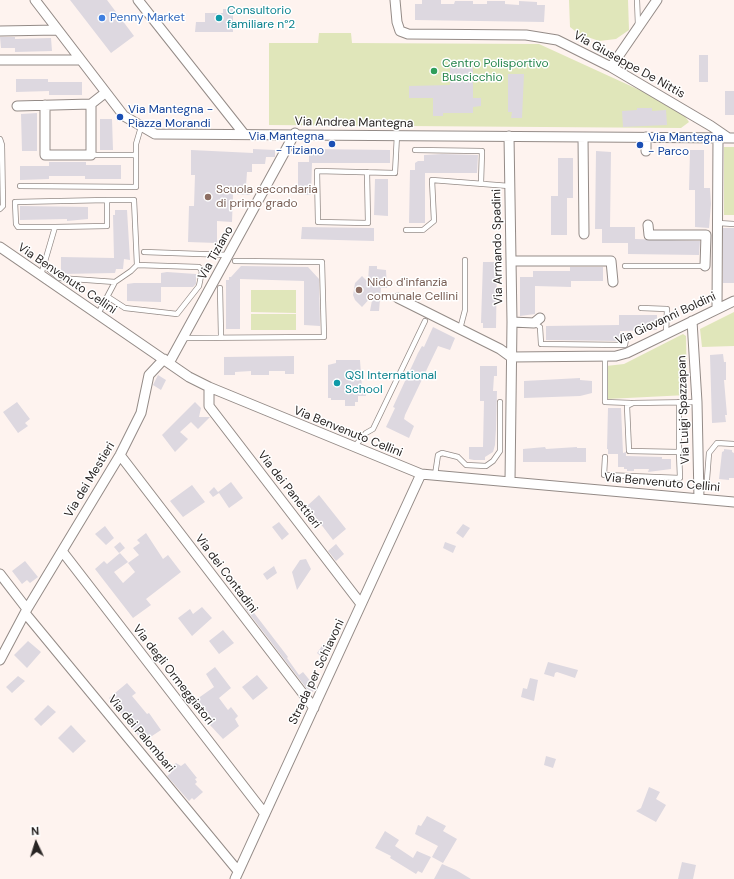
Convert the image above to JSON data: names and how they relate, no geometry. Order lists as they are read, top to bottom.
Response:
{
  "streets": {
    "street": [
      "Via Giuseppe De Nittis",
      "Via Andrea Mantegna",
      "Via Armando Spadini",
      "Via Tiziano",
      "Via Benvenuto Cellini",
      "Via Giovanni Boldini",
      "Via Luigi Spazzapan",
      "Via dei Mestieri",
      "Via dei Panettieri",
      "Via dei Contadini",
      "Strada per Schiavoni",
      "Via degli Ormeggiatori",
      "Via dei Palombari"
    ]
  },
  "crossings": [
    ["Via Giuseppe De Nittis", "Via Andrea Mantegna"],
    ["Via Andrea Mantegna", "Via Armando Spadini"],
    ["Via Andrea Mantegna", "Via Tiziano"],
    ["Via Armando Spadini", "Via Benvenuto Cellini"],
    ["Via Armando Spadini", "Via Giovanni Boldini"],
    ["Via Tiziano", "Via Benvenuto Cellini"],
    ["Via Tiziano", "Via dei Mestieri"],
    ["Via Benvenuto Cellini", "Via Luigi Spazzapan"],
    ["Via Benvenuto Cellini", "Via dei Mestieri"],
    ["Via Benvenuto Cellini", "Via dei Panettieri"],
    ["Via Benvenuto Cellini", "Strada per Schiavoni"],
    ["Via Giovanni Boldini", "Via Luigi Spazzapan"],
    ["Via dei Mestieri", "Via dei Contadini"],
    ["Via dei Mestieri", "Via degli Ormeggiatori"],
    ["Via dei Mestieri", "Via dei Palombari"],
    ["Via dei Panettieri", "Strada per Schiavoni"],
    ["Via dei Contadini", "Strada per Schiavoni"],
    ["Strada per Schiavoni", "Via degli Ormeggiatori"],
    ["Strada per Schiavoni", "Via dei Palombari"]
  ],
  "places": [
    "Penny Market",
    "Consultorio familiare n°2",
    "Centro Polisportivo Buscicchio",
    "Via Mantegna - Piazza Morandi",
    "Via Mantegna - Tiziano",
    "Via Mantegna - Parco",
    "Scuola secondaria di primo grado",
    "Nido d'infanzia comunale Cellini",
    "QSI International School"
  ],
  "north": "top"
}
